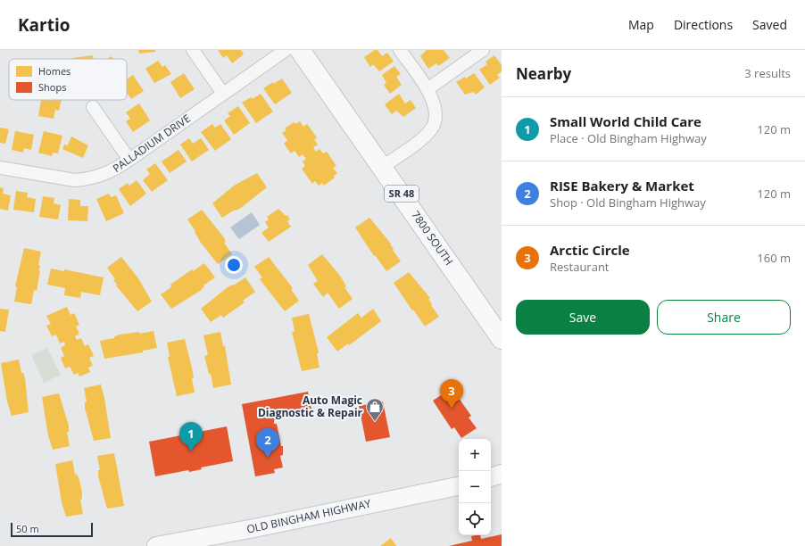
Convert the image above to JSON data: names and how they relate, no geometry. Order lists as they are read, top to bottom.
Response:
{
  "streets": {
    "main road": ["SR 48", "7800 SOUTH"],
    "street": ["PALLADIUM DRIVE", "OLD BINGHAM HIGHWAY"]
  },
  "places": {
    "shop": ["Auto Magic Diagnostic & Repair"]
  },
  "legend": ["Homes", "Shops"],
  "scale_bar": "50 m",
  "page": {
    "header": "Kartio",
    "nav": ["Map", "Directions", "Saved"],
    "heading": ["Nearby", "3 results"],
    "list": [
      {
        "mark": "1",
        "name": "Small World Child Care",
        "note": "Place · Old Bingham Highway",
        "value": "120 m"
      },
      {
        "mark": "2",
        "name": "RISE Bakery & Market",
        "note": "Shop · Old Bingham Highway",
        "value": "120 m"
      },
      {
        "mark": "3",
        "name": "Arctic Circle",
        "note": "Restaurant",
        "value": "160 m"
      }
    ],
    "buttons": ["Save", "Share"],
    "pins": ["3", "1", "2"],
    "map_buttons": ["+", "−"],
    "scale": "50 m"
  }
}
